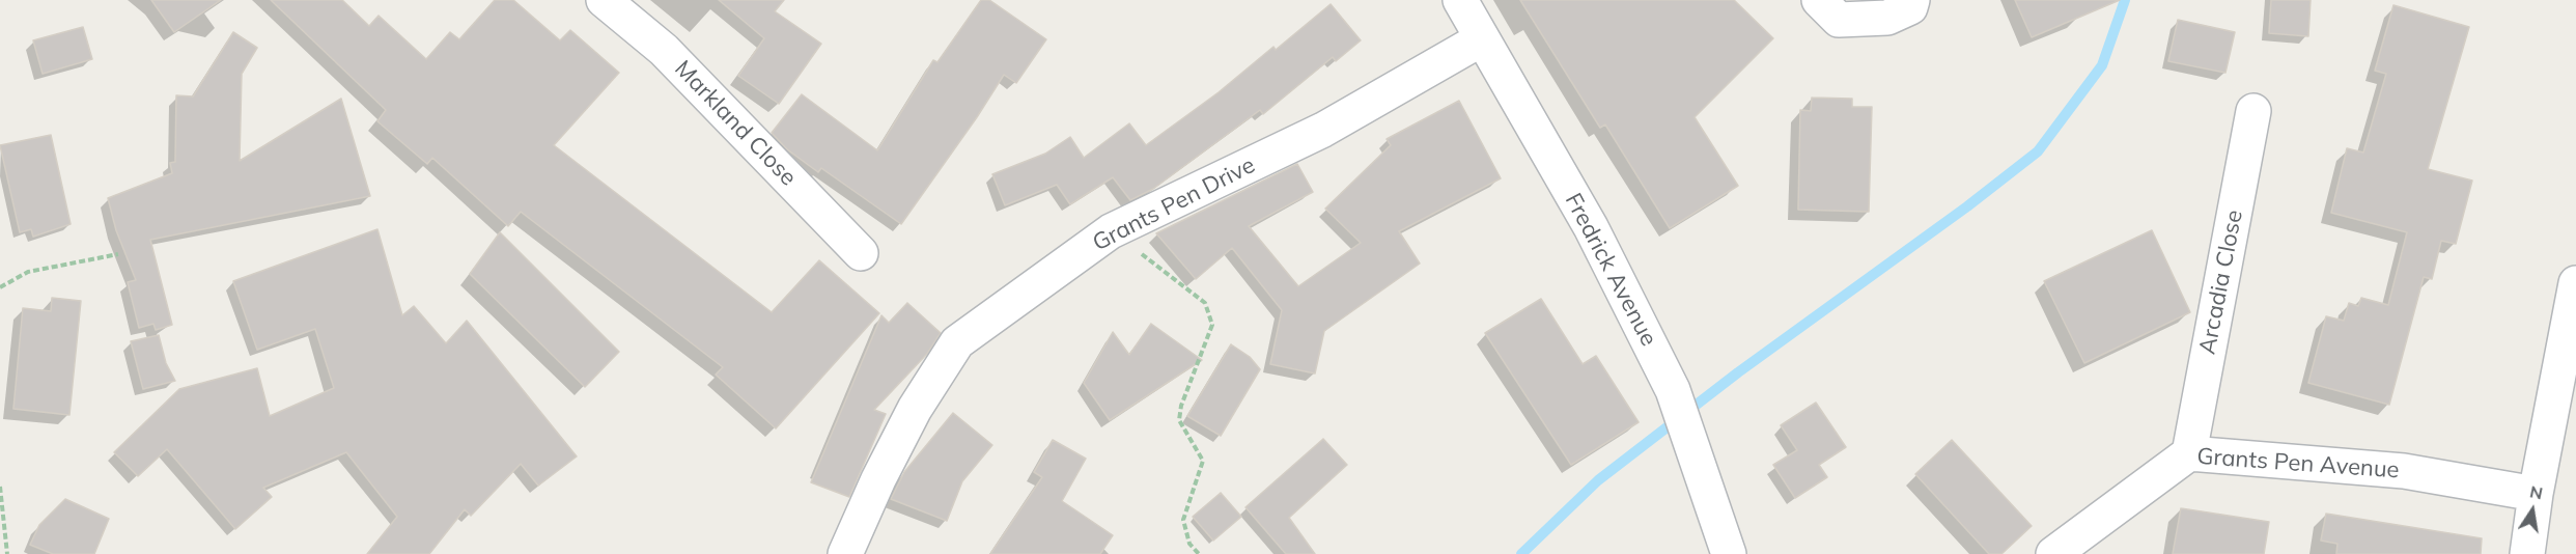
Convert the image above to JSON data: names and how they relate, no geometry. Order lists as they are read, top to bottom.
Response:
{
  "streets": {
    "street": [
      "Markland Close",
      "Grants Pen Drive",
      "Fredrick Avenue",
      "Arcadia Close",
      "Grants Pen Avenue"
    ]
  },
  "crossings": [
    ["Grants Pen Drive", "Fredrick Avenue"],
    ["Arcadia Close", "Grants Pen Avenue"]
  ],
  "north": "top"
}
